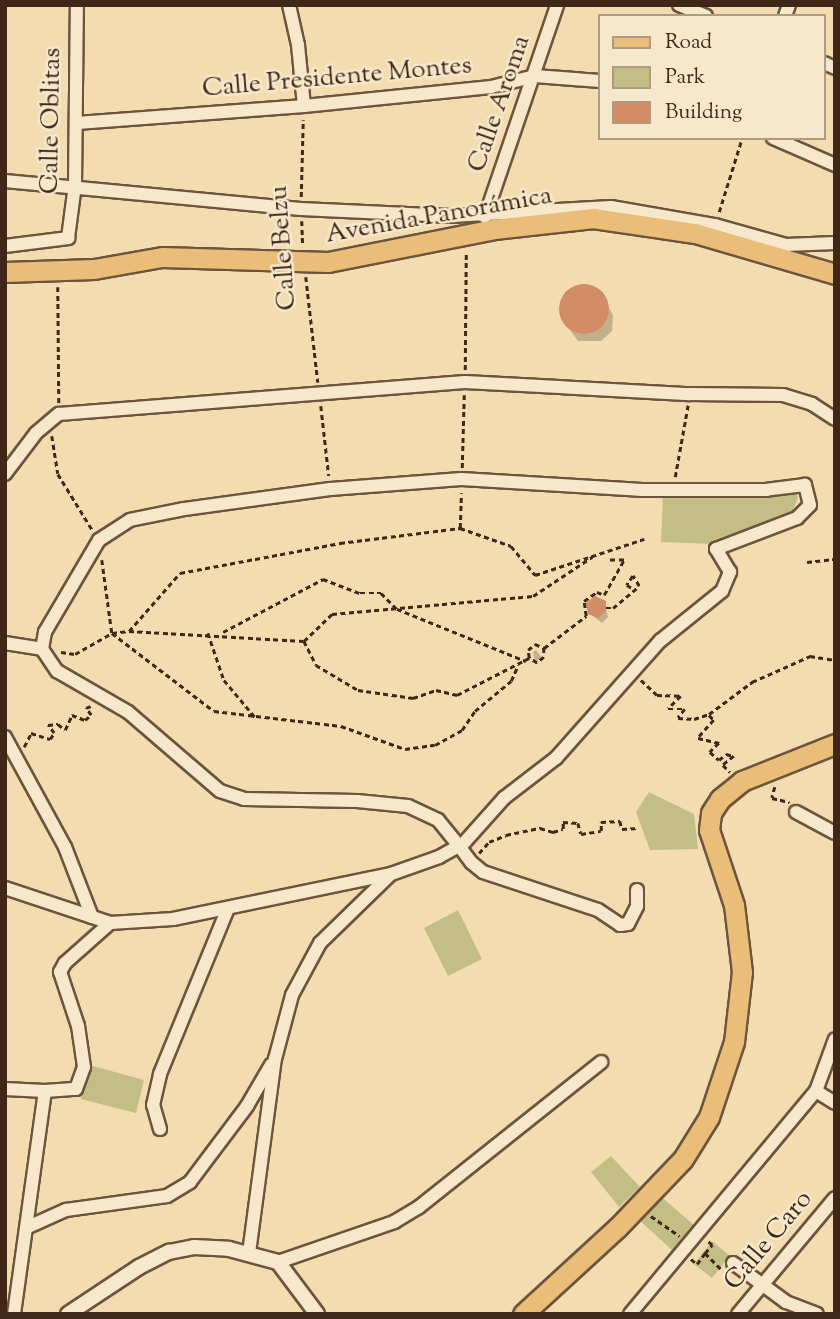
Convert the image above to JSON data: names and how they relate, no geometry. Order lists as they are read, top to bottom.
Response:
{
  "streets": {
    "main road": ["Avenida Panorámica"],
    "street": [
      "Calle Presidente Montes",
      "Calle Aroma",
      "Calle Oblitas",
      "Calle Caro"
    ],
    "path": ["Calle Belzu"]
  },
  "crossings": [
    ["Calle Presidente Montes", "Calle Aroma"],
    ["Calle Presidente Montes", "Calle Oblitas"],
    ["Calle Presidente Montes", "Calle Belzu"],
    ["Avenida Panorámica", "Calle Belzu"]
  ],
  "legend": ["Road", "Park", "Building"]
}
